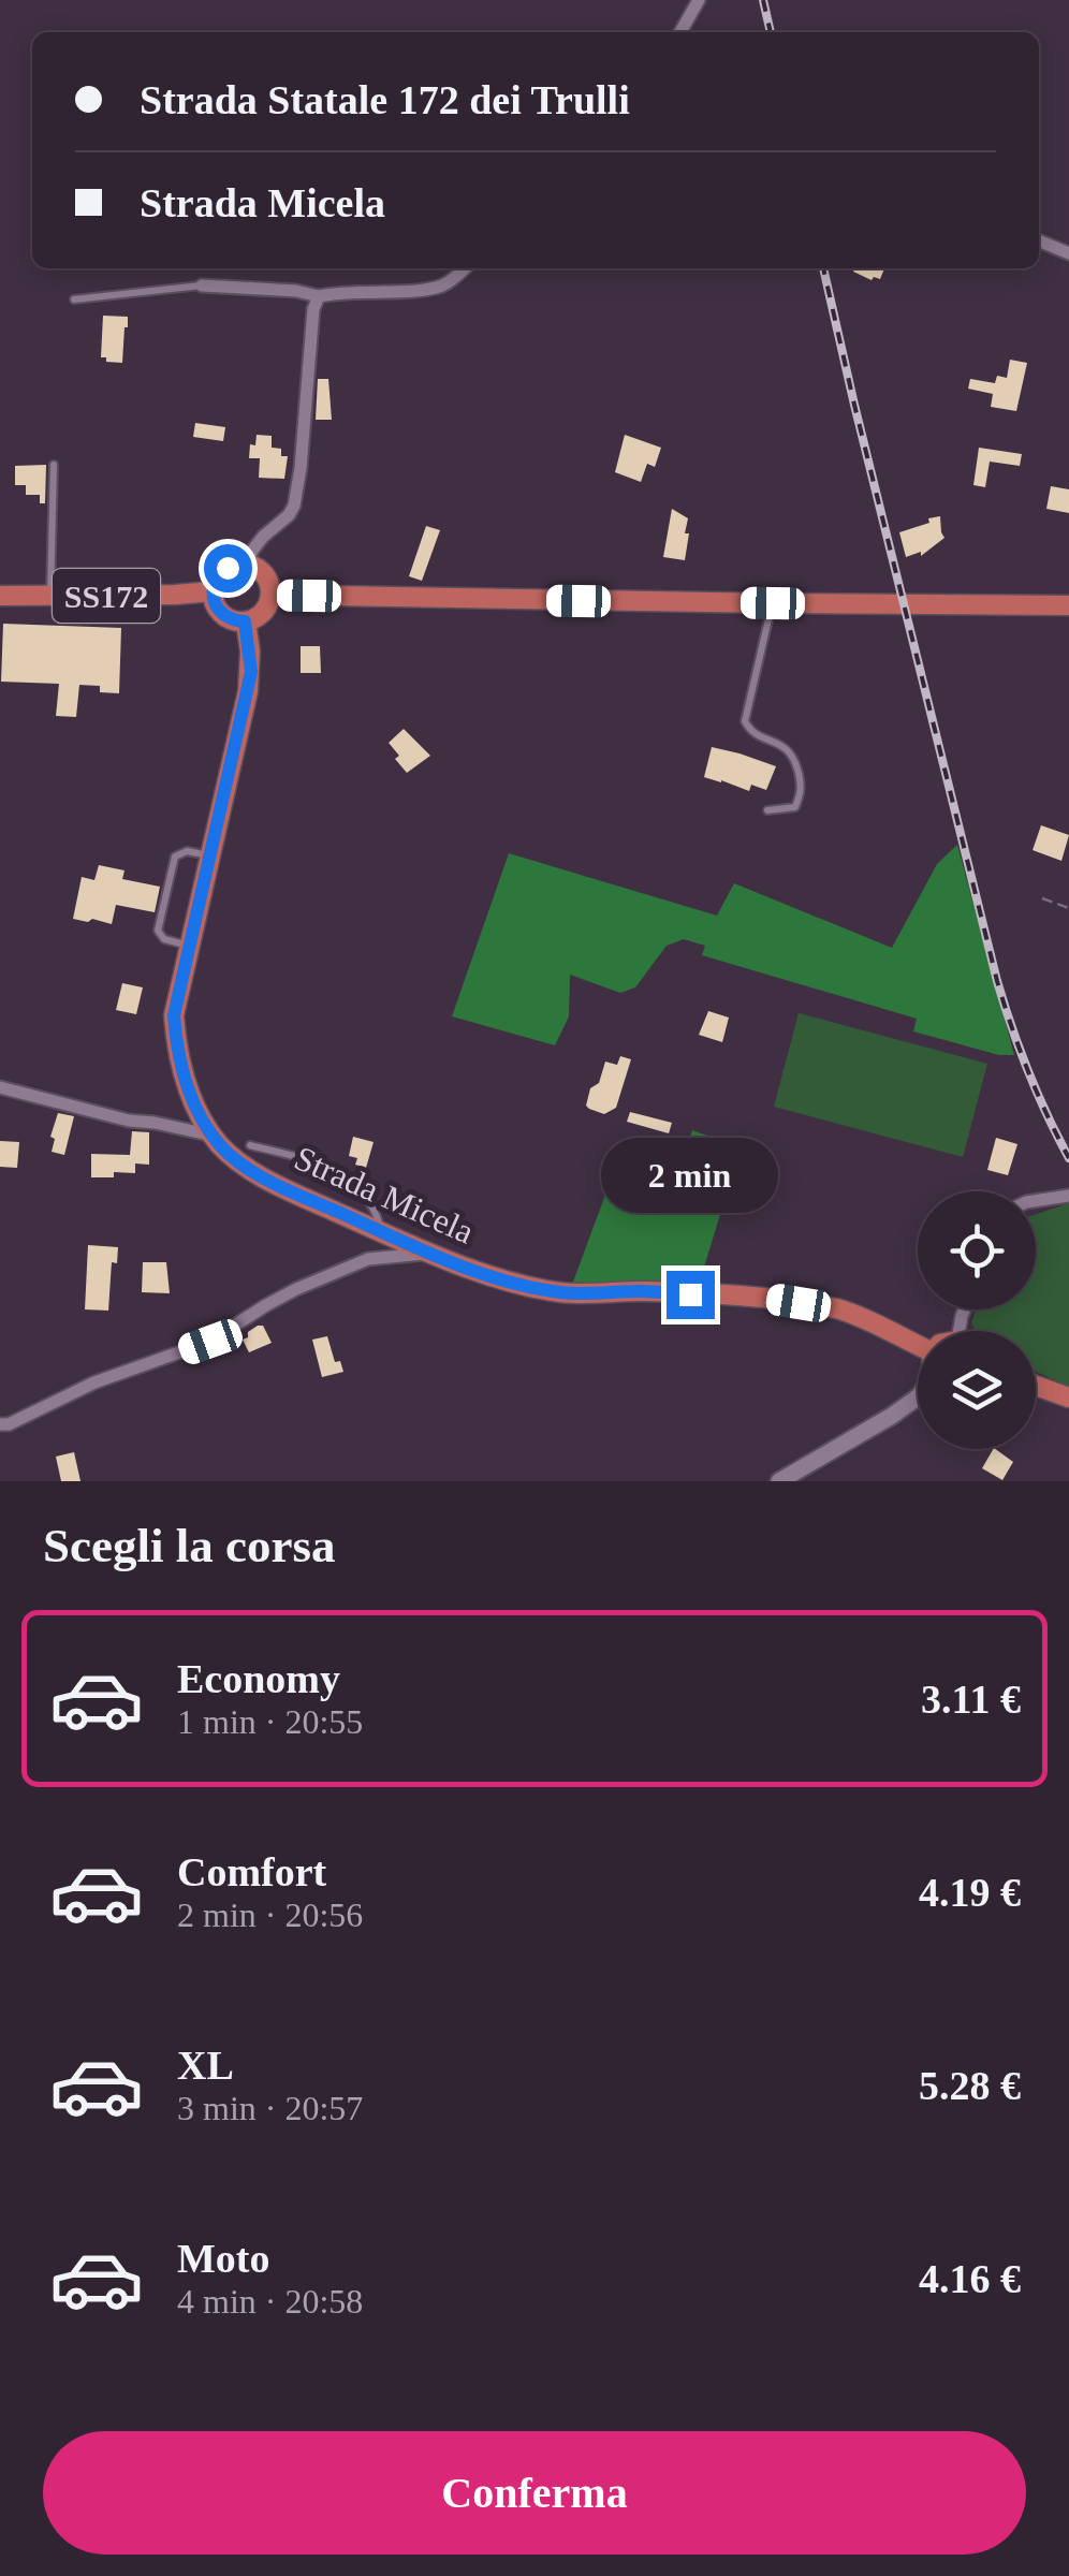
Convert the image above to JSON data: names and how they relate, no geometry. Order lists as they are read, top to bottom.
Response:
{
  "streets": {
    "main road": ["SS172", "Strada Micela"]
  },
  "crossings": [
    ["SS172", "Strada Micela"]
  ],
  "page": {
    "banner": ["Strada Statale 172 dei Trulli", "Strada Micela"],
    "bubble": "2 min",
    "heading": "Scegli la corsa",
    "list": [
      {
        "name": "Economy",
        "note": "1 min · 20:55",
        "value": "3.11 €"
      },
      {
        "name": "Comfort",
        "note": "2 min · 20:56",
        "value": "4.19 €"
      },
      {
        "name": "XL",
        "note": "3 min · 20:57",
        "value": "5.28 €"
      },
      {
        "name": "Moto",
        "note": "4 min · 20:58",
        "value": "4.16 €"
      }
    ],
    "buttons": "Conferma"
  }
}
